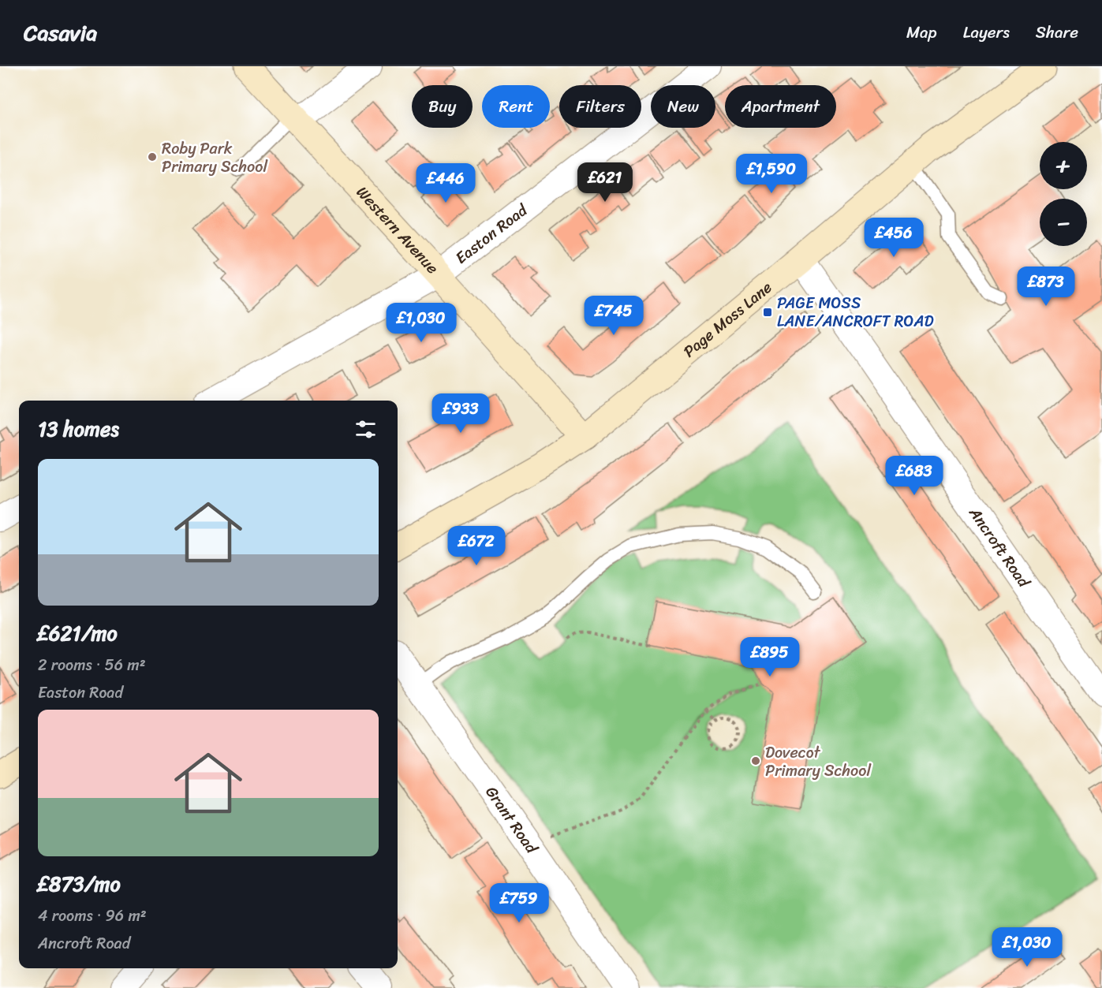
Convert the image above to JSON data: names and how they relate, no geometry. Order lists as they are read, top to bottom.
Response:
{
  "streets": {
    "street": [
      "Western Avenue",
      "Easton Road",
      "Page Moss Lane",
      "Ancroft Road",
      "Grant Road"
    ]
  },
  "crossings": [
    ["Western Avenue", "Easton Road"],
    ["Western Avenue", "Page Moss Lane"],
    ["Page Moss Lane", "Ancroft Road"]
  ],
  "places": {
    "other": ["Roby Park Primary School", "Dovecot Primary School"],
    "transit": ["PAGE MOSS LANE/ANCROFT ROAD"]
  },
  "page": {
    "header": "Casavia",
    "nav": ["Map", "Layers", "Share"],
    "chip": [
      "Buy",
      "Rent",
      "Filters",
      "New",
      "Apartment"
    ],
    "map_buttons": ["+", "−"],
    "price": [
      "£1,590",
      "£621",
      "£446",
      "£456",
      "£873",
      "£745",
      "£1,030",
      "£933",
      "£683",
      "£672",
      "£895",
      "£759",
      "£1,030"
    ],
    "heading": "13 homes",
    "list": [
      {
        "name": "£621/mo",
        "note": "2 rooms · 56 m² · Easton Road"
      },
      {
        "name": "£873/mo",
        "note": "4 rooms · 96 m² · Ancroft Road"
      }
    ]
  }
}
